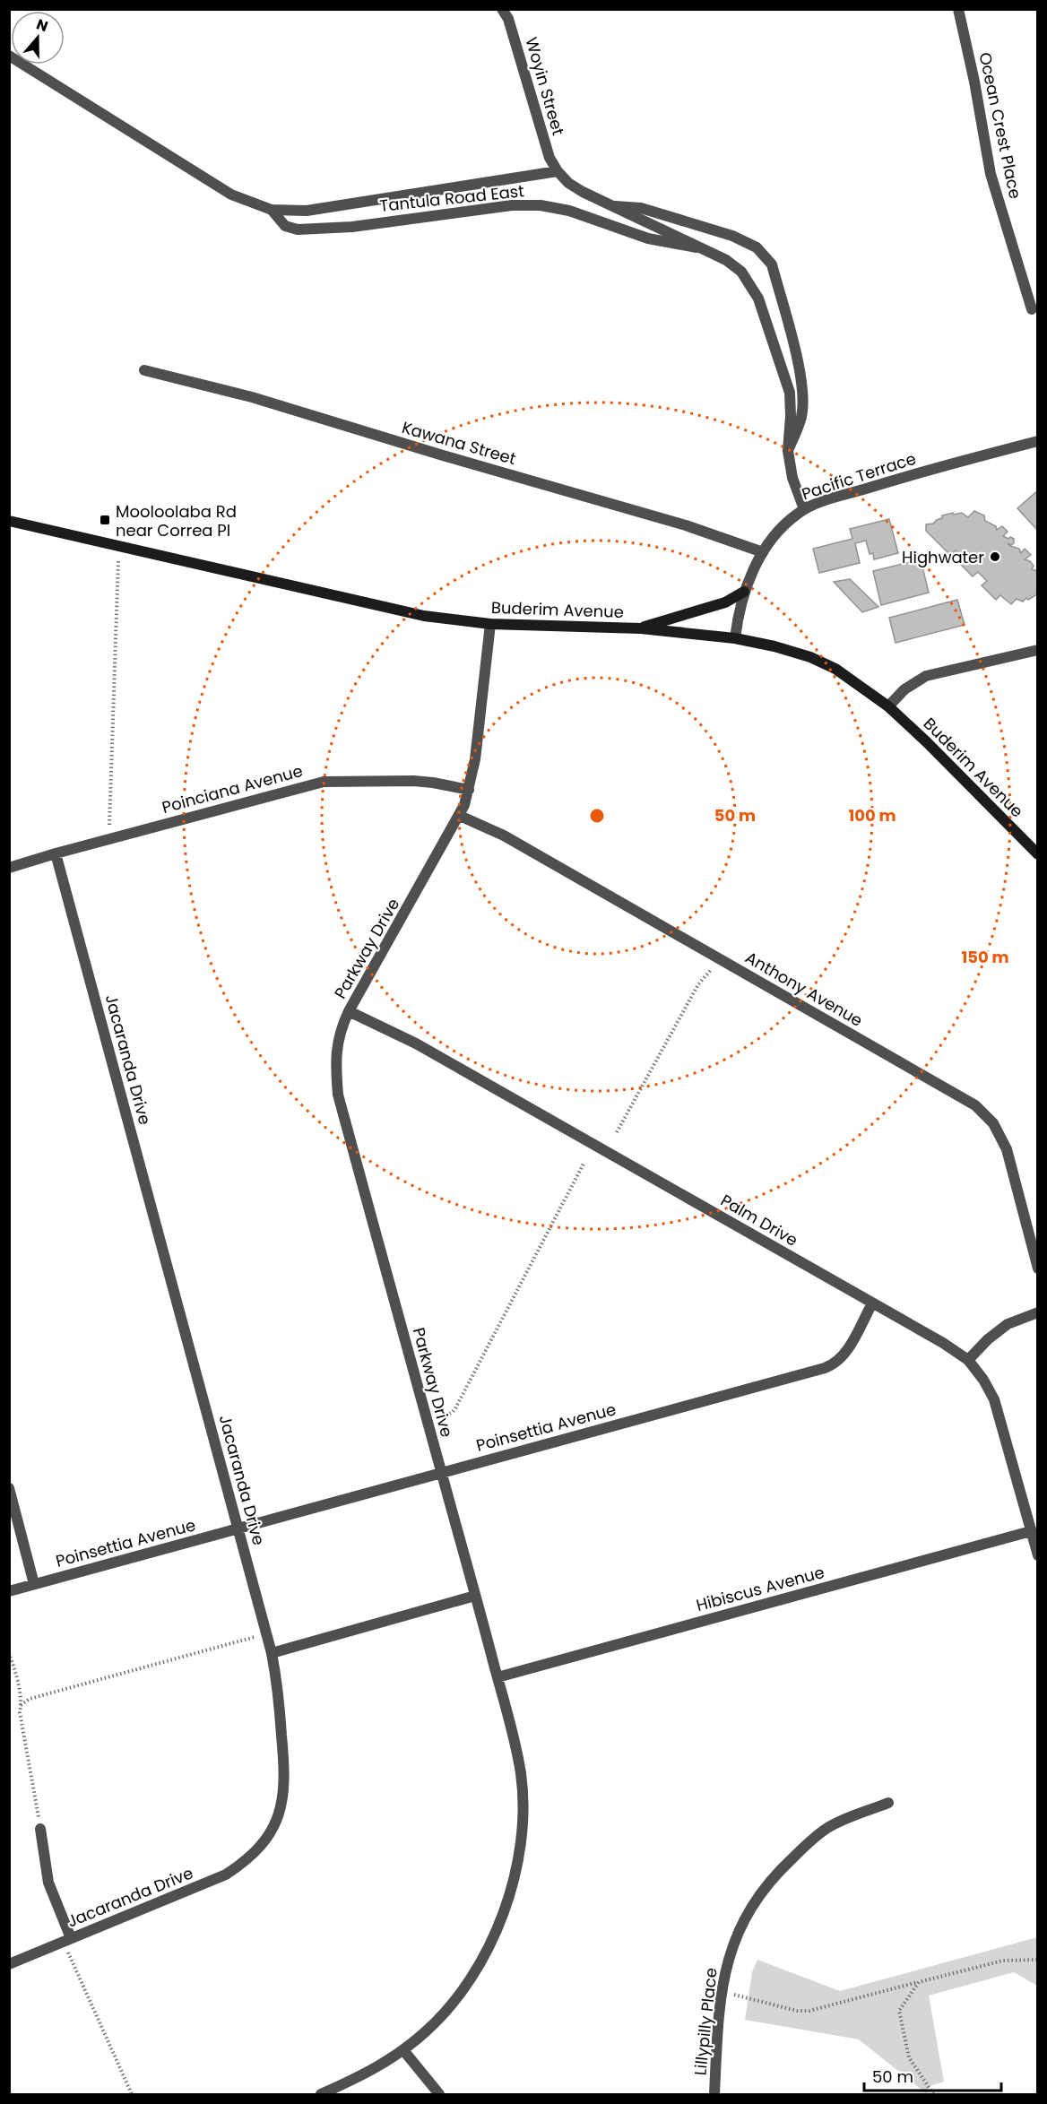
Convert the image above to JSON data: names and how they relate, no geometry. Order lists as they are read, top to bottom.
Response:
{
  "streets": {
    "main road": ["Buderim Avenue"],
    "street": [
      "Woyin Street",
      "Ocean Crest Place",
      "Tantula Road East",
      "Kawana Street",
      "Pacific Terrace",
      "Poinciana Avenue",
      "Parkway Drive",
      "Anthony Avenue",
      "Jacaranda Drive",
      "Palm Drive",
      "Poinsettia Avenue",
      "Hibiscus Avenue",
      "Lillypilly Place"
    ]
  },
  "crossings": [
    ["Woyin Street", "Tantula Road East"],
    ["Tantula Road East", "Pacific Terrace"],
    ["Kawana Street", "Pacific Terrace"],
    ["Pacific Terrace", "Buderim Avenue"],
    ["Buderim Avenue", "Parkway Drive"],
    ["Poinciana Avenue", "Parkway Drive"],
    ["Poinciana Avenue", "Jacaranda Drive"],
    ["Parkway Drive", "Anthony Avenue"],
    ["Parkway Drive", "Palm Drive"],
    ["Parkway Drive", "Poinsettia Avenue"],
    ["Parkway Drive", "Hibiscus Avenue"],
    ["Jacaranda Drive", "Poinsettia Avenue"],
    ["Palm Drive", "Poinsettia Avenue"],
    ["Palm Drive", "Hibiscus Avenue"]
  ],
  "places": {
    "transit": ["Mooloolaba Rd near Correa Pl"],
    "other": ["Highwater"]
  },
  "scale_bar": "50 m",
  "north": "top",
  "rings": ["50 m", "100 m", "150 m"]
}
